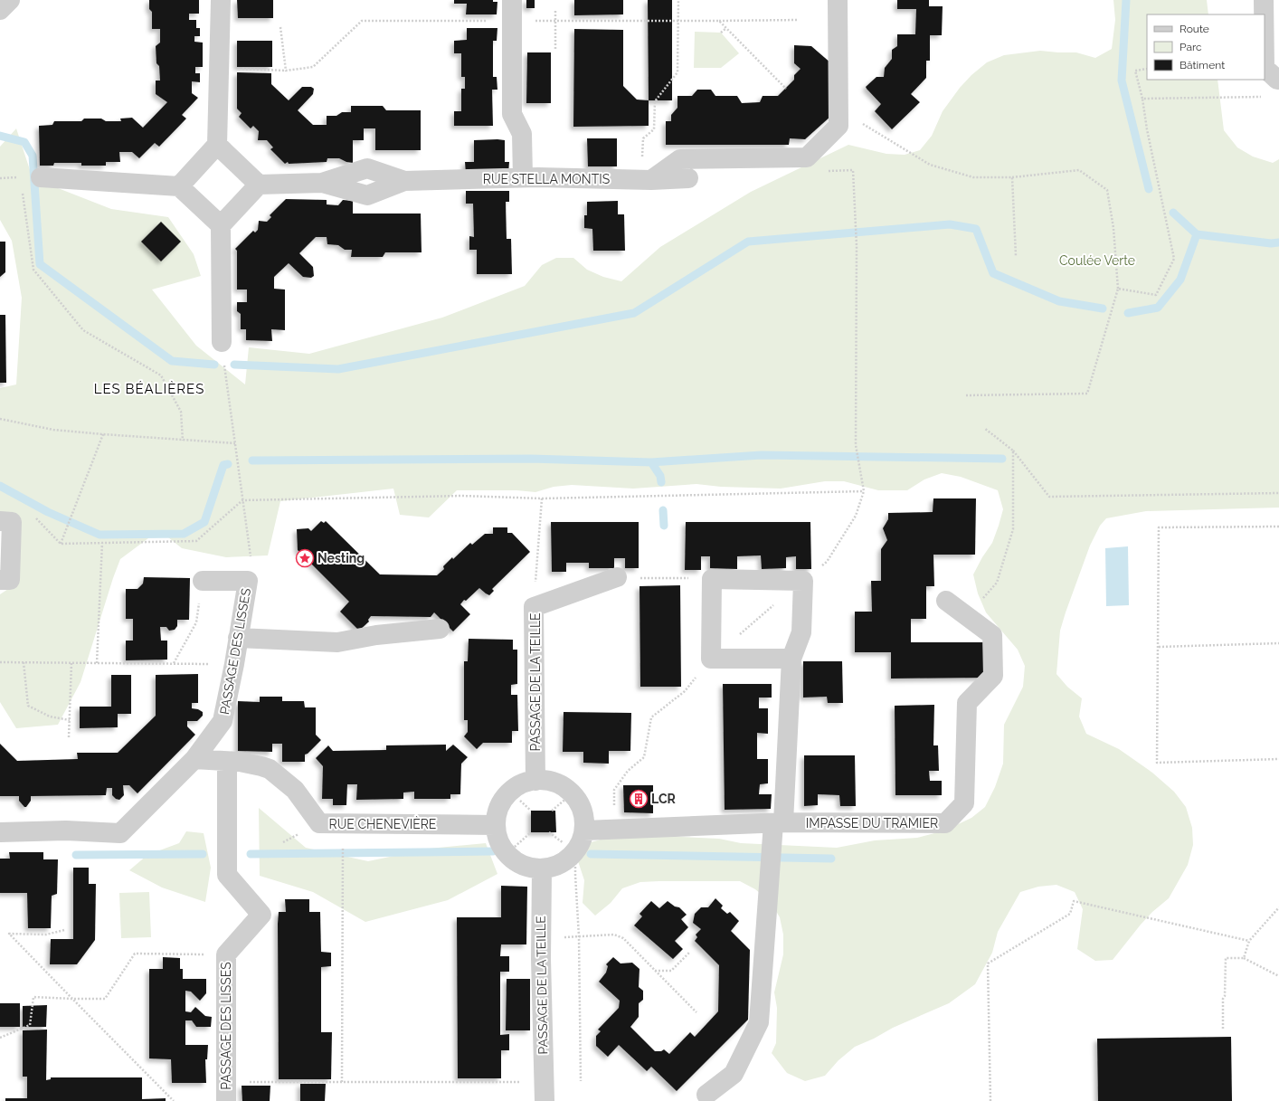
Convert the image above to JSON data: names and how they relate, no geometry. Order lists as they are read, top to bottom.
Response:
{
  "streets": {
    "street": [
      "RUE STELLA MONTIS",
      "PASSAGE DES LISSES",
      "PASSAGE DE LA TEILLE",
      "IMPASSE DU TRAMIER",
      "RUE CHENEVIÈRE"
    ]
  },
  "crossings": [
    ["PASSAGE DES LISSES", "RUE CHENEVIÈRE"],
    ["PASSAGE DE LA TEILLE", "IMPASSE DU TRAMIER"],
    ["PASSAGE DE LA TEILLE", "RUE CHENEVIÈRE"],
    ["IMPASSE DU TRAMIER", "RUE CHENEVIÈRE"]
  ],
  "districts": ["LES BÉALIÈRES"],
  "parks": ["Coulée Verte"],
  "places": {
    "place": ["Nesting"],
    "building": ["LCR"]
  },
  "legend": ["Route", "Parc", "Bâtiment"]
}
